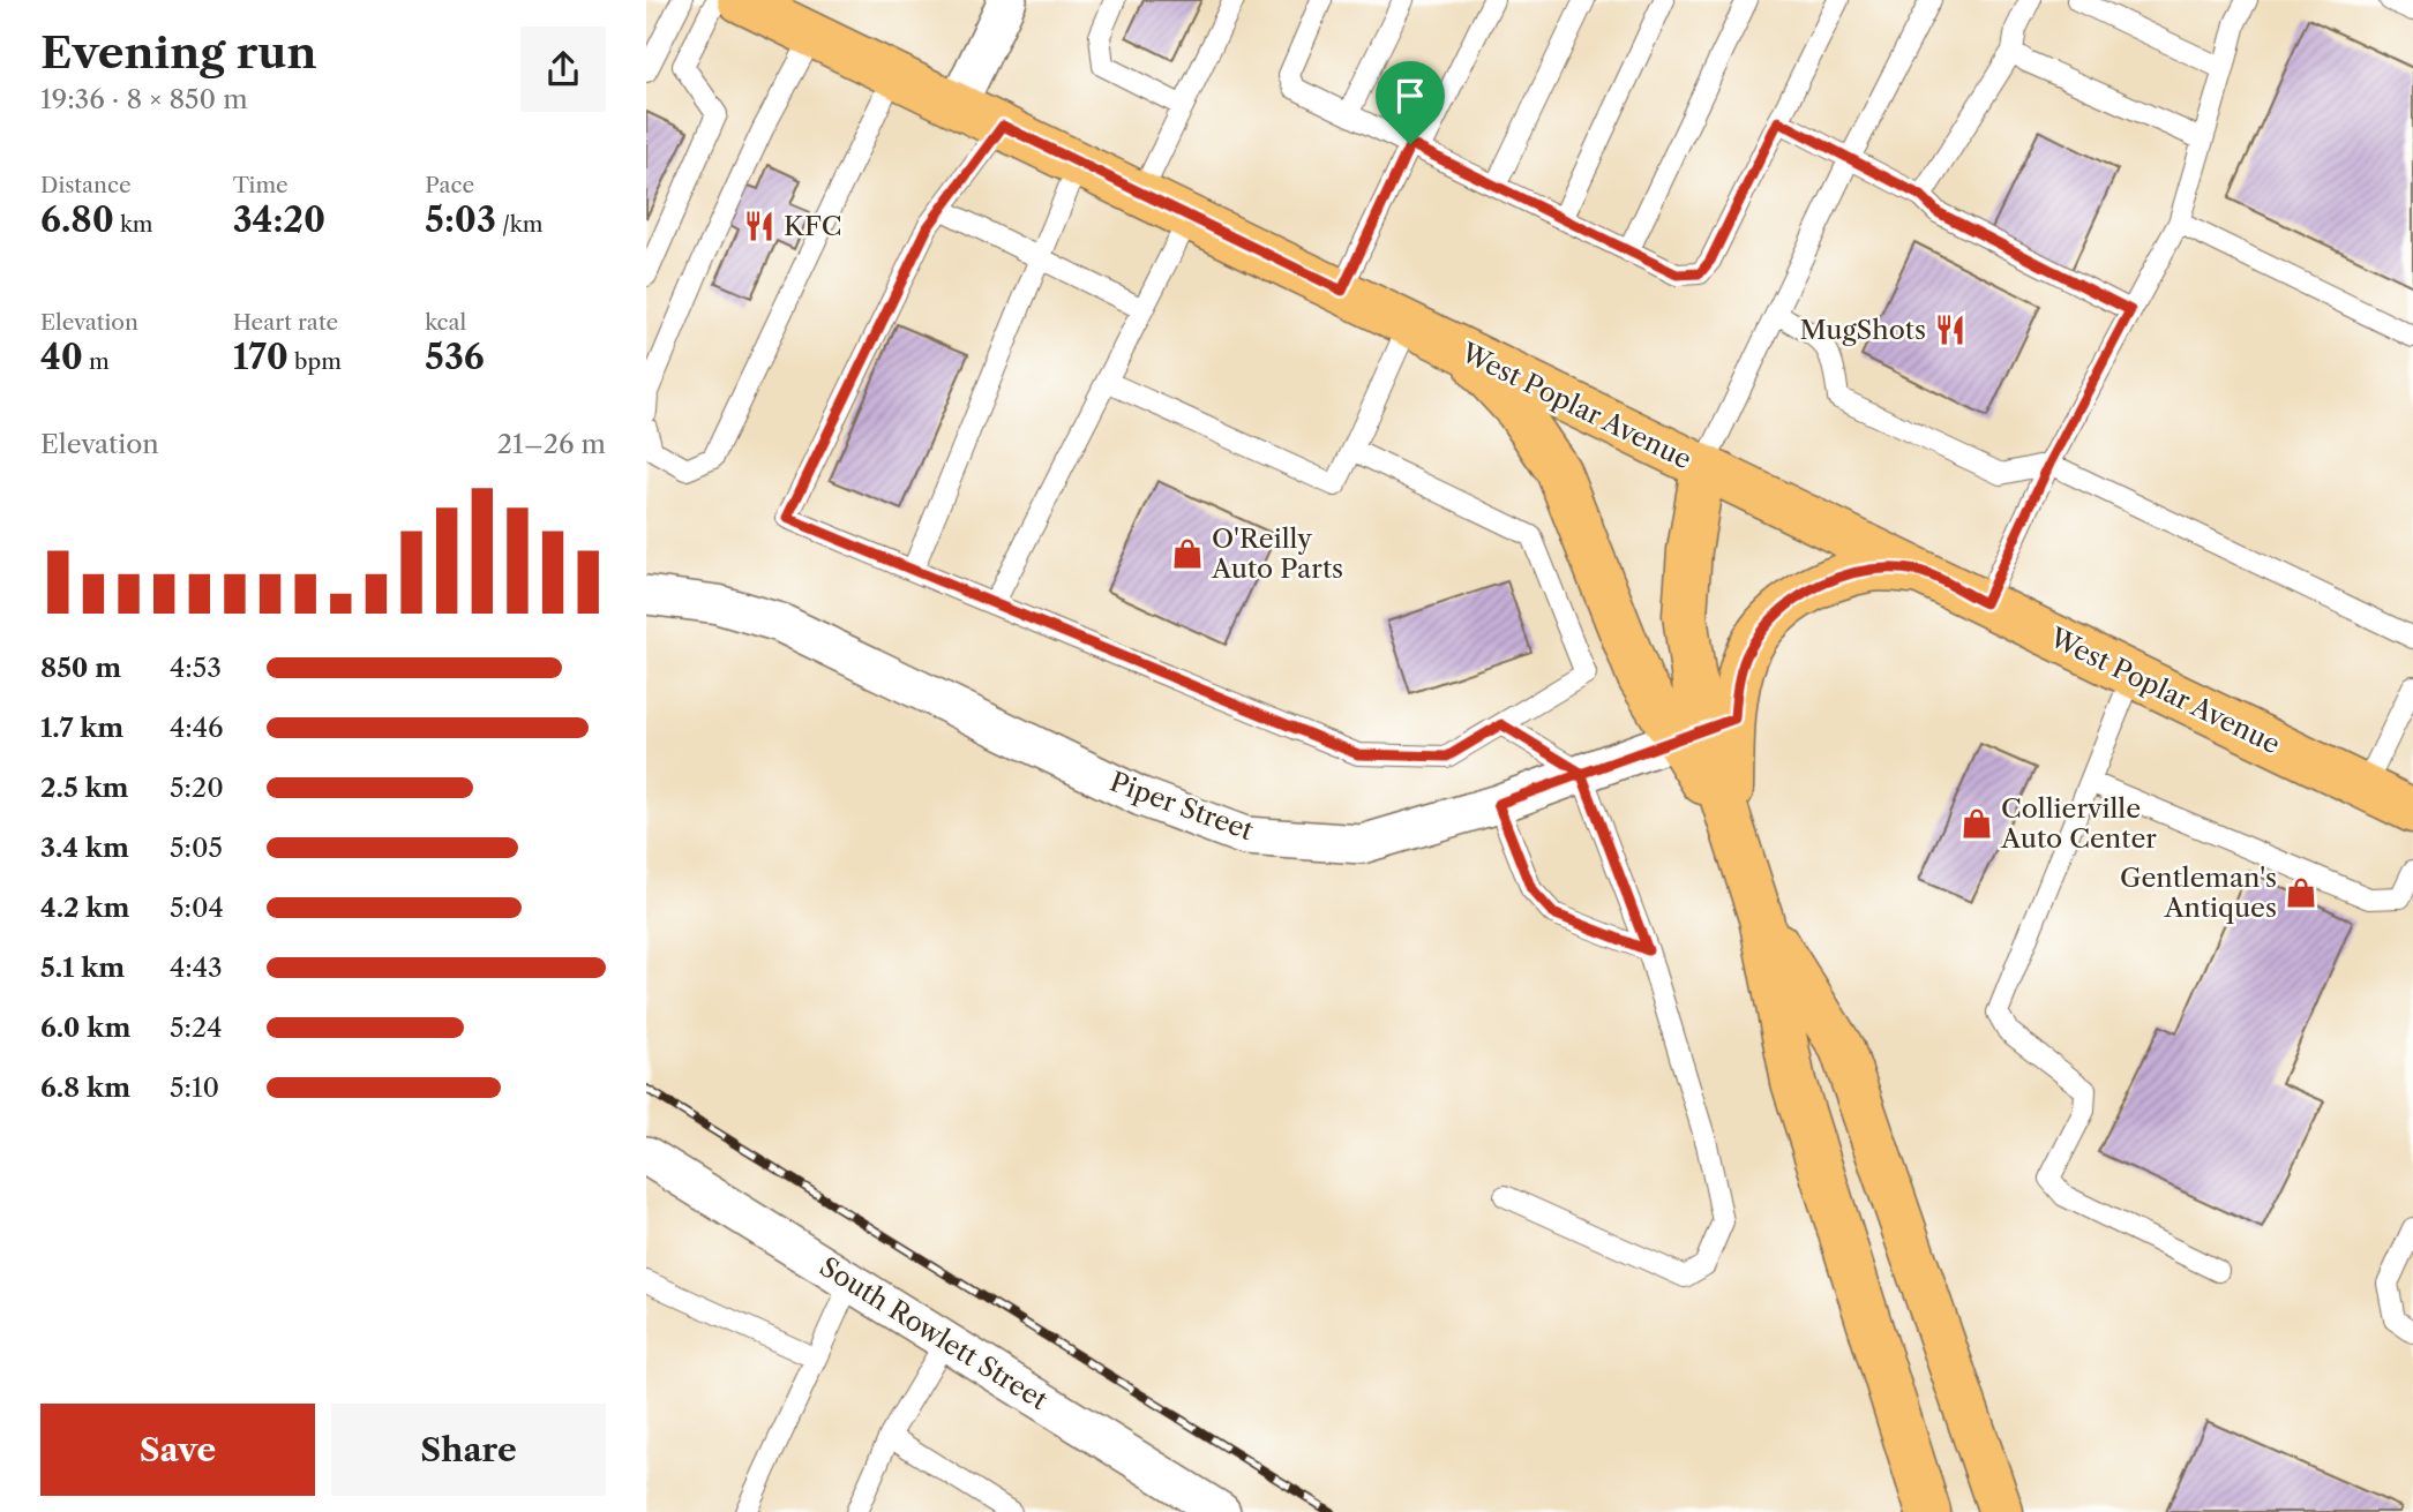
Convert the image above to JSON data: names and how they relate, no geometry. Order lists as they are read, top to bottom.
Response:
{
  "streets": {
    "main road": ["West Poplar Avenue"],
    "street": ["Piper Street", "South Rowlett Street"]
  },
  "places": {
    "restaurant": ["KFC", "MugShots"],
    "shop": ["O'Reilly Auto Parts", "Collierville Auto Center", "Gentleman's Antiques"]
  },
  "page": {
    "heading": ["Evening run", "19:36 · 8 × 850 m"],
    "stats": [
      ["Distance", "6.80 km"],
      ["Time", "34:20"],
      ["Pace", "5:03 /km"],
      ["Elevation", "40 m"],
      ["Heart rate", "170 bpm"],
      ["kcal", "536"]
    ],
    "chart": ["Elevation", "21–26 m"],
    "list": [
      {
        "name": "850 m",
        "note": "4:53"
      },
      {
        "name": "1.7 km",
        "note": "4:46"
      },
      {
        "name": "2.5 km",
        "note": "5:20"
      },
      {
        "name": "3.4 km",
        "note": "5:05"
      },
      {
        "name": "4.2 km",
        "note": "5:04"
      },
      {
        "name": "5.1 km",
        "note": "4:43"
      },
      {
        "name": "6.0 km",
        "note": "5:24"
      },
      {
        "name": "6.8 km",
        "note": "5:10"
      }
    ],
    "buttons": ["Save", "Share"]
  }
}
